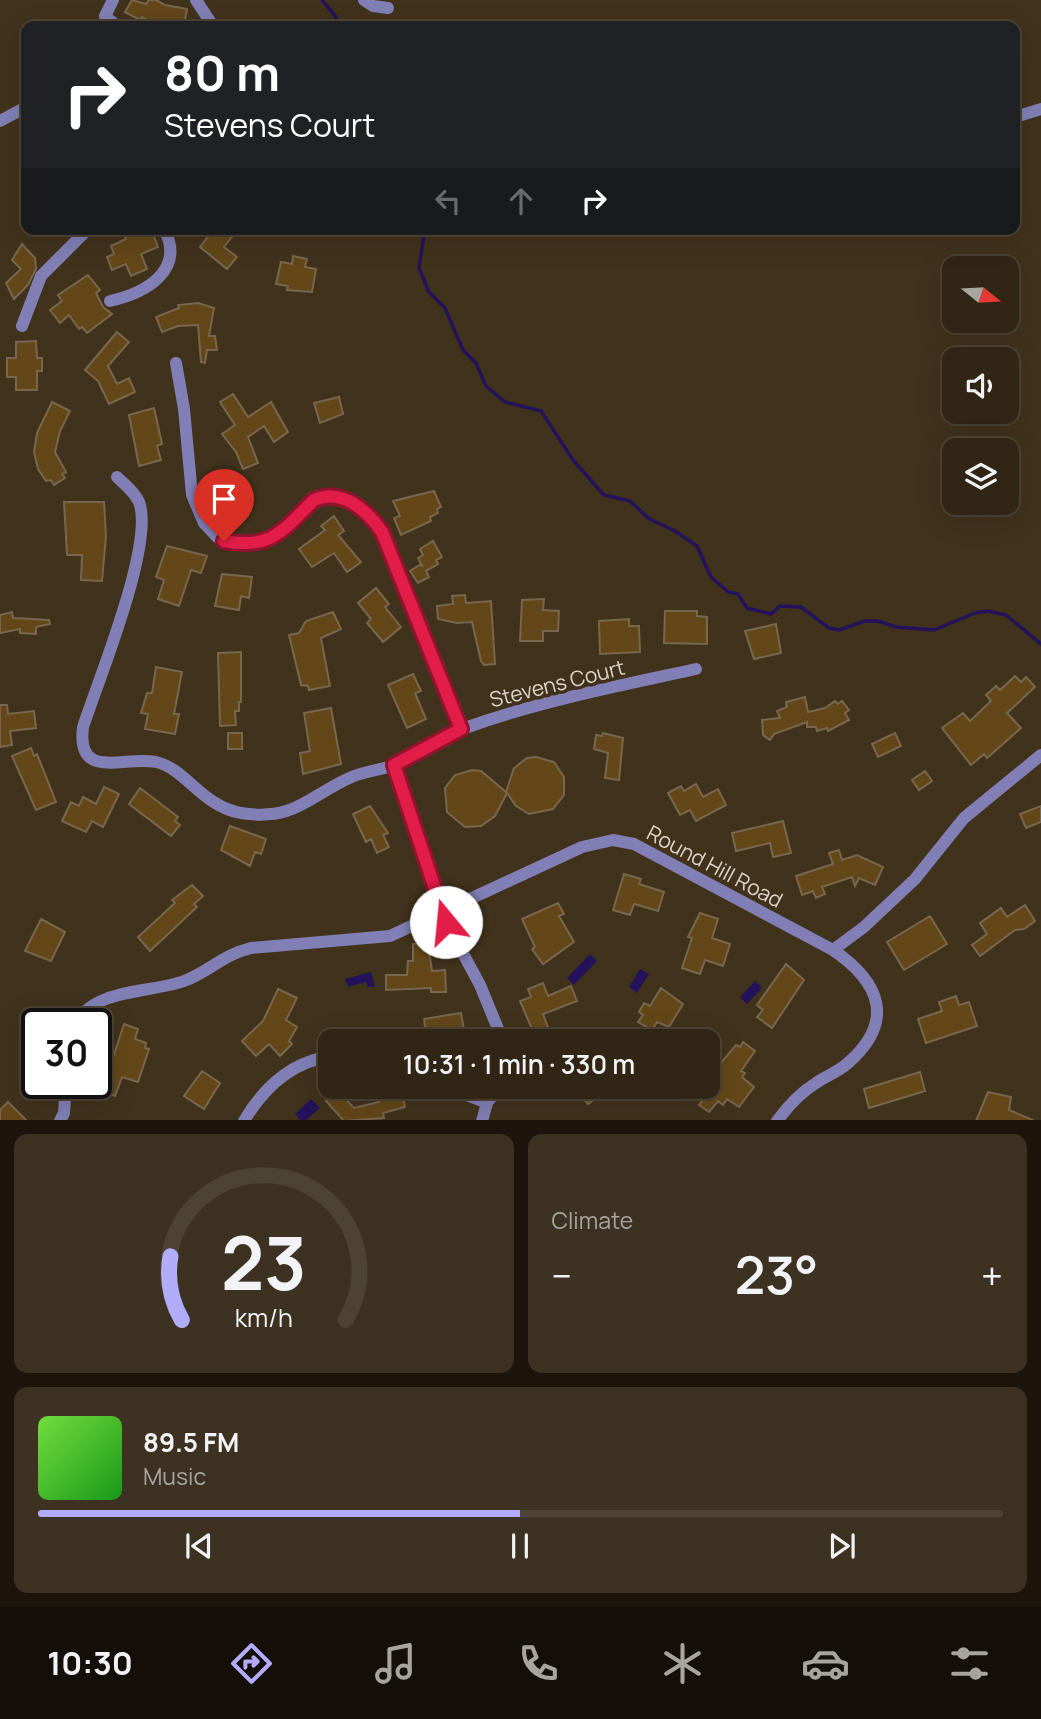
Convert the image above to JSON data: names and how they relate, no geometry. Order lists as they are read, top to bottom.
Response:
{
  "streets": {
    "street": ["Stevens Court", "Round Hill Road"]
  },
  "north": "right",
  "page": {
    "turn": ["80 m", "Stevens Court"],
    "limit": "30",
    "trip": "10:31 · 1 min · 330 m",
    "tile": "Climate",
    "heat": ["−", "23°", "+"],
    "song": ["89.5 FM", "Music"],
    "tabs": "10:30",
    "gauge": ["23", "km/h"]
  }
}
